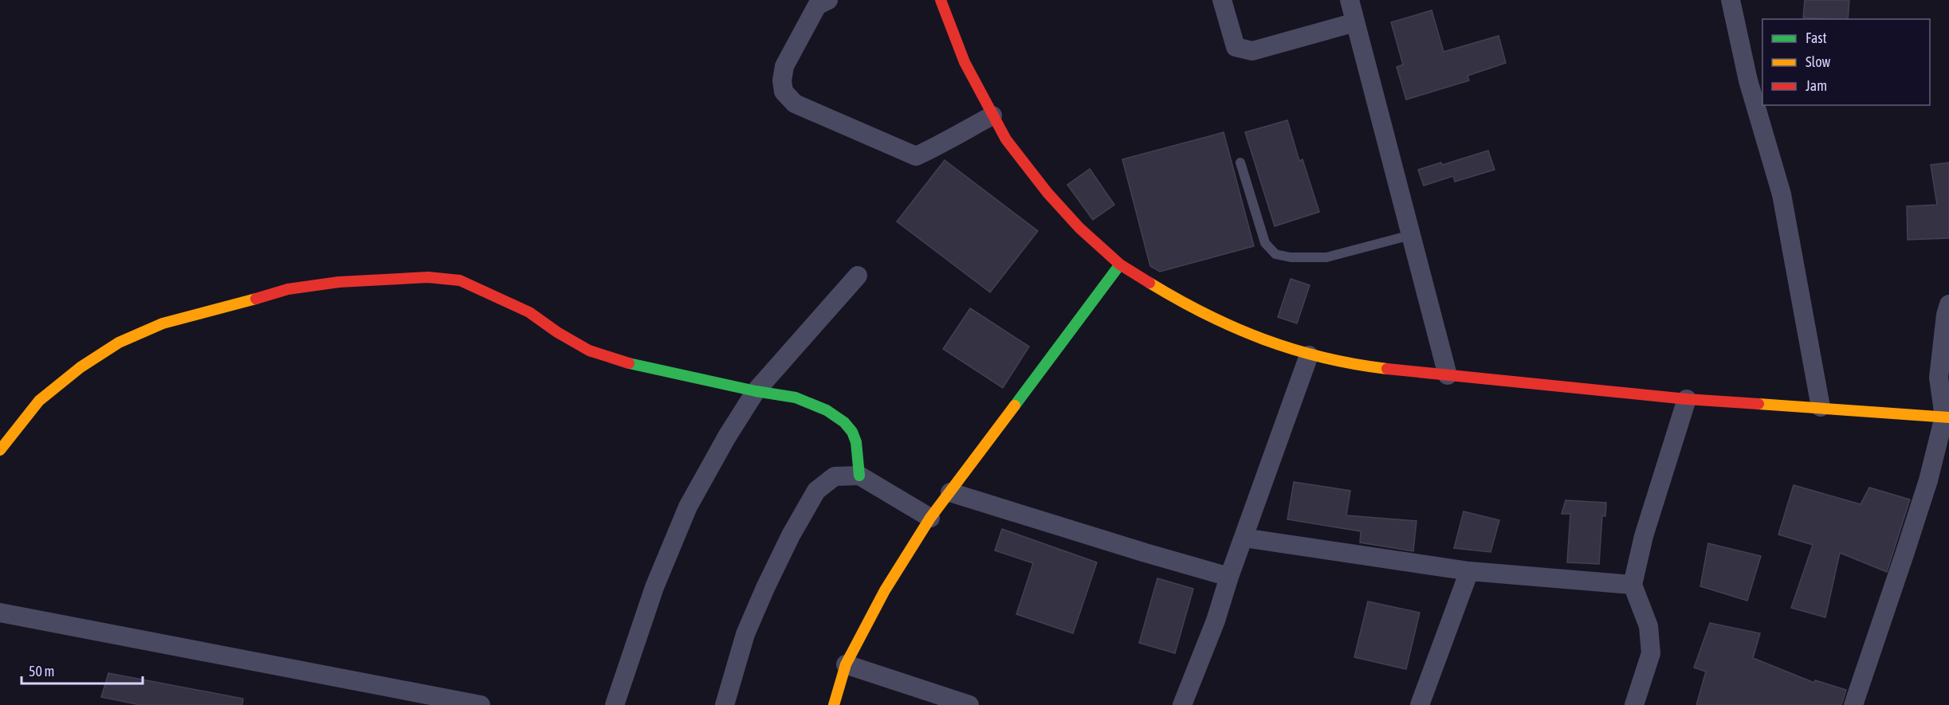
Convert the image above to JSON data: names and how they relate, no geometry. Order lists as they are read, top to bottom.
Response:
{
  "legend": ["Fast", "Slow", "Jam"],
  "scale_bar": "50 m"
}
